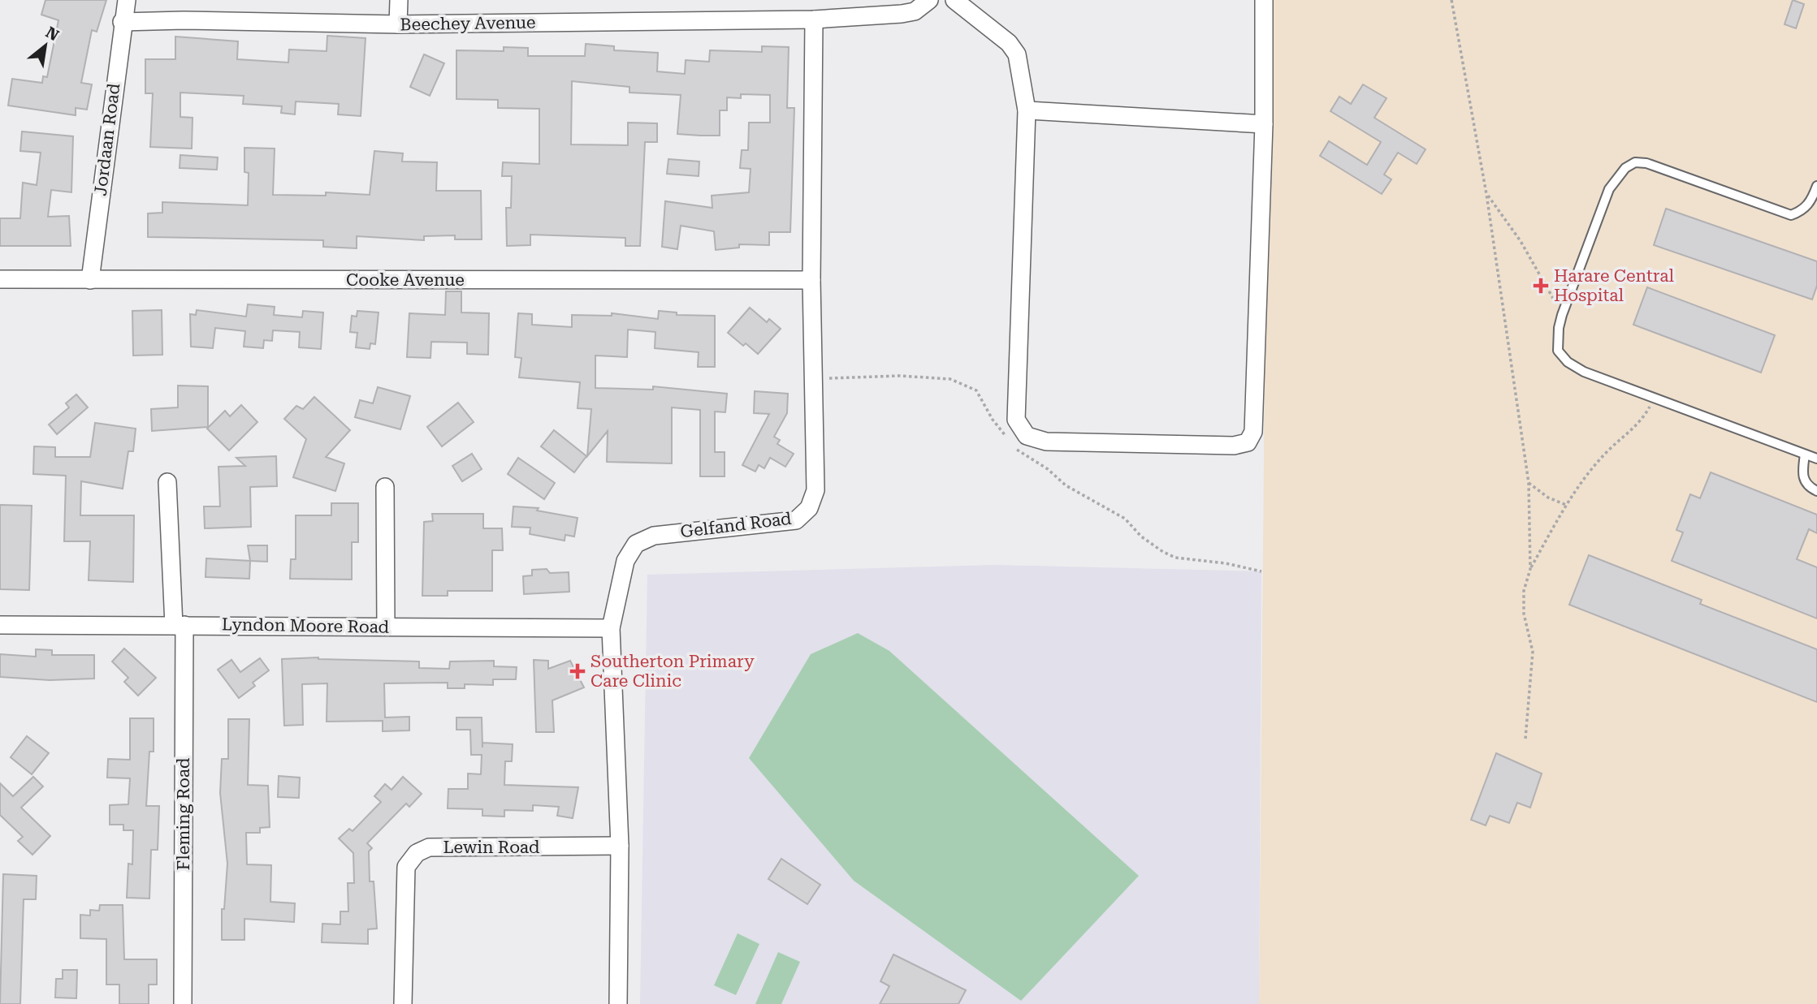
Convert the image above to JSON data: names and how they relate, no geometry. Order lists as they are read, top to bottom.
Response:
{
  "streets": {
    "street": [
      "Beechey Avenue",
      "Jordaan Road",
      "Cooke Avenue",
      "Gelfand Road",
      "Lyndon Moore Road",
      "Fleming Road",
      "Lewin Road"
    ]
  },
  "crossings": [
    ["Beechey Avenue", "Jordaan Road"],
    ["Beechey Avenue", "Gelfand Road"],
    ["Jordaan Road", "Cooke Avenue"],
    ["Cooke Avenue", "Gelfand Road"],
    ["Gelfand Road", "Lyndon Moore Road"],
    ["Gelfand Road", "Lewin Road"],
    ["Lyndon Moore Road", "Fleming Road"]
  ],
  "places": {
    "health": ["Harare Central Hospital", "Southerton Primary Care Clinic"]
  },
  "north": "top right"
}
